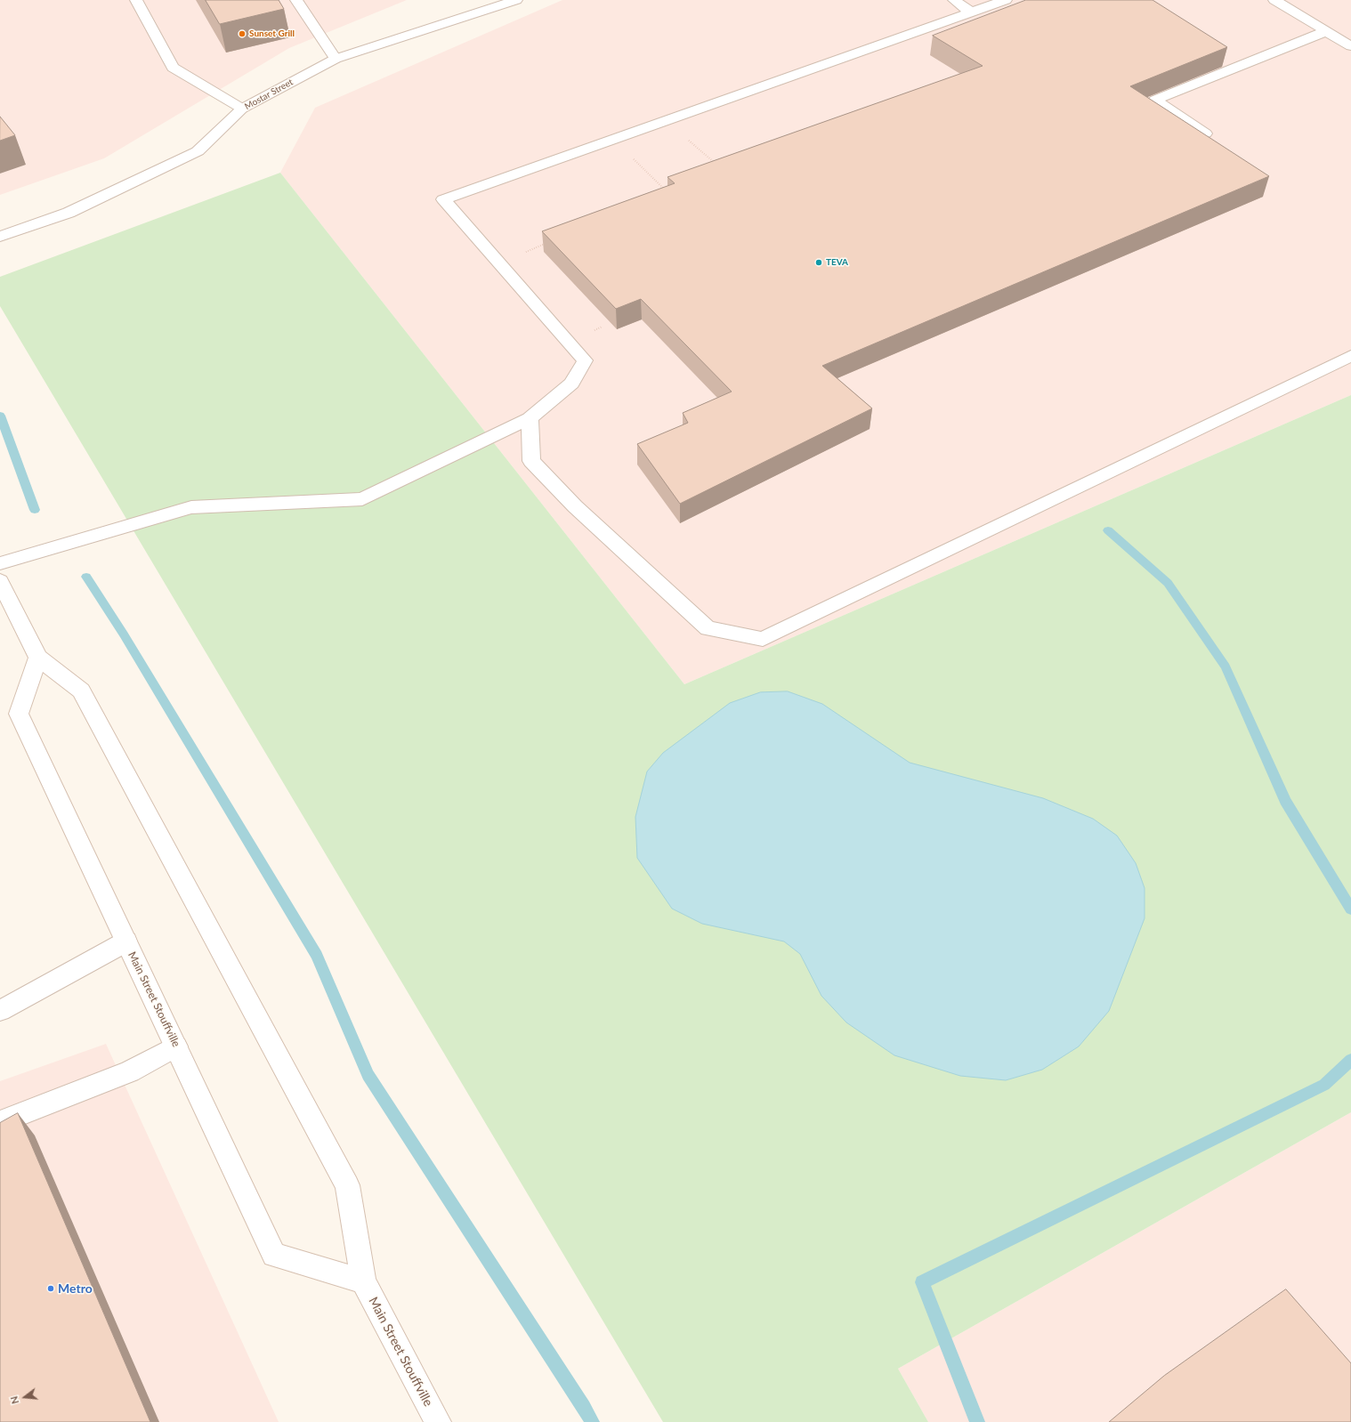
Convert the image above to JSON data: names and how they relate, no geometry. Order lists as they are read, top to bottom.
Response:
{
  "streets": {
    "main road": ["Mostar Street", "Main Street Stouffville"]
  },
  "places": ["Sunset Grill", "TEVA", "Metro"],
  "north": "left"
}
